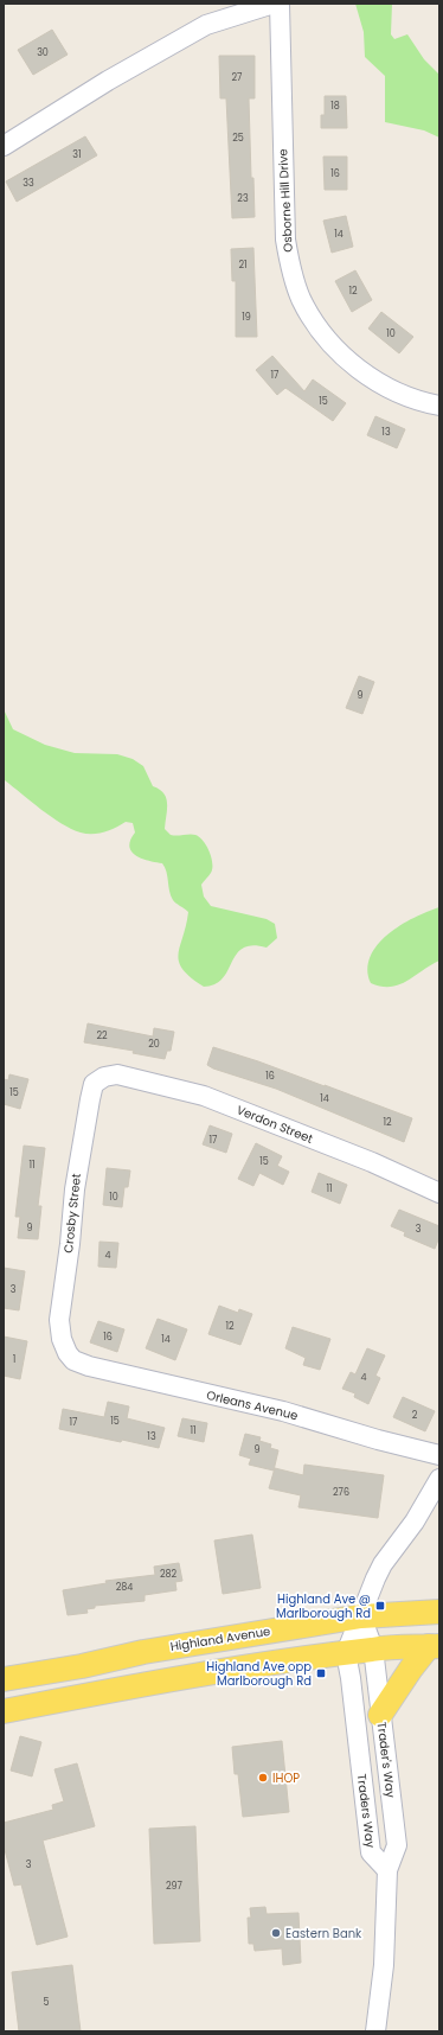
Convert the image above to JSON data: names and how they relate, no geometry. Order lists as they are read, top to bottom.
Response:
{
  "streets": {
    "main road": ["Highland Avenue"],
    "street": [
      "Osborne Hill Drive",
      "Verdon Street",
      "Crosby Street",
      "Orleans Avenue",
      "Trader's Way",
      "Traders Way"
    ]
  },
  "crossings": [
    ["Verdon Street", "Crosby Street"],
    ["Crosby Street", "Orleans Avenue"],
    ["Highland Avenue", "Trader's Way"],
    ["Trader's Way", "Traders Way"]
  ],
  "places": {
    "transit": ["Highland Ave @ Marlborough Rd", "Highland Ave opp Marlborough Rd"],
    "other": ["IHOP", "Eastern Bank"]
  },
  "house_numbers": [
    "30",
    "27",
    "18",
    "25",
    "31",
    "16",
    "33",
    "23",
    "14",
    "21",
    "12",
    "19",
    "10",
    "17",
    "15",
    "13",
    "9",
    "22",
    "20",
    "16",
    "15",
    "14",
    "12",
    "17",
    "15",
    "11",
    "11",
    "10",
    "9",
    "3",
    "4",
    "3",
    "12",
    "16",
    "14",
    "1",
    "4",
    "2",
    "15",
    "17",
    "11",
    "13",
    "9",
    "276",
    "282",
    "284",
    "3",
    "297",
    "5"
  ]
}
